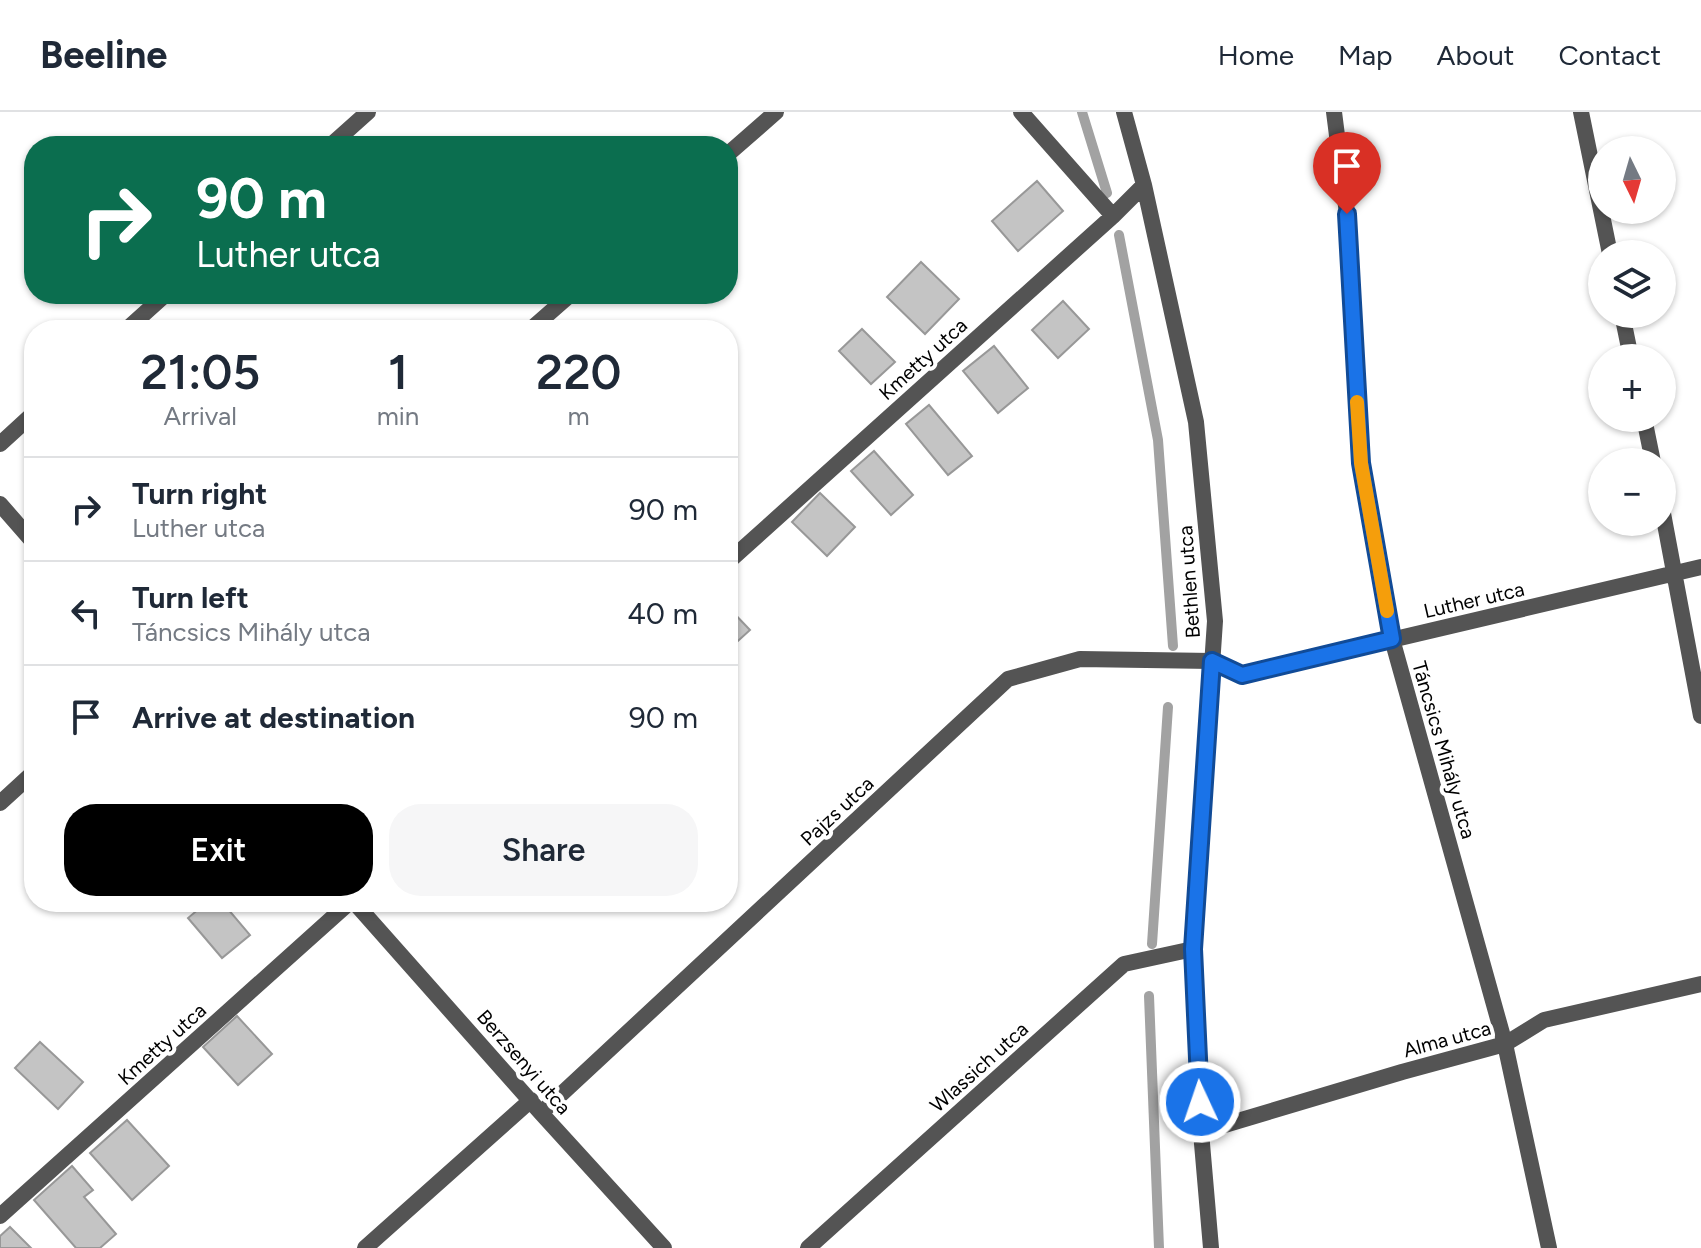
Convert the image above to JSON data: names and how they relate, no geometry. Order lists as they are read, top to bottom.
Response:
{
  "streets": {
    "street": [
      "Kmetty utca",
      "Bethlen utca",
      "Luther utca",
      "Táncsics Mihály utca",
      "Pajzs utca",
      "Alma utca",
      "Berzsenyi utca",
      "Wlassich utca"
    ]
  },
  "crossings": [
    ["Kmetty utca", "Bethlen utca"],
    ["Bethlen utca", "Luther utca"],
    ["Bethlen utca", "Pajzs utca"],
    ["Bethlen utca", "Alma utca"],
    ["Bethlen utca", "Wlassich utca"],
    ["Luther utca", "Táncsics Mihály utca"],
    ["Luther utca", "Pajzs utca"],
    ["Táncsics Mihály utca", "Alma utca"],
    ["Pajzs utca", "Berzsenyi utca"]
  ],
  "north": "bottom",
  "page": {
    "header": "Beeline",
    "nav": [
      "Home",
      "Map",
      "About",
      "Contact"
    ],
    "map_buttons": ["+", "−"],
    "turn": ["90 m", "Luther utca"],
    "eta": [
      "21:05",
      "Arrival",
      "1",
      "min",
      "220",
      "m"
    ],
    "list": [
      {
        "name": "Turn right",
        "note": "Luther utca",
        "value": "90 m"
      },
      {
        "name": "Turn left",
        "note": "Táncsics Mihály utca",
        "value": "40 m"
      },
      {
        "name": "Arrive at destination",
        "value": "90 m"
      }
    ],
    "buttons": ["Exit", "Share"]
  }
}
